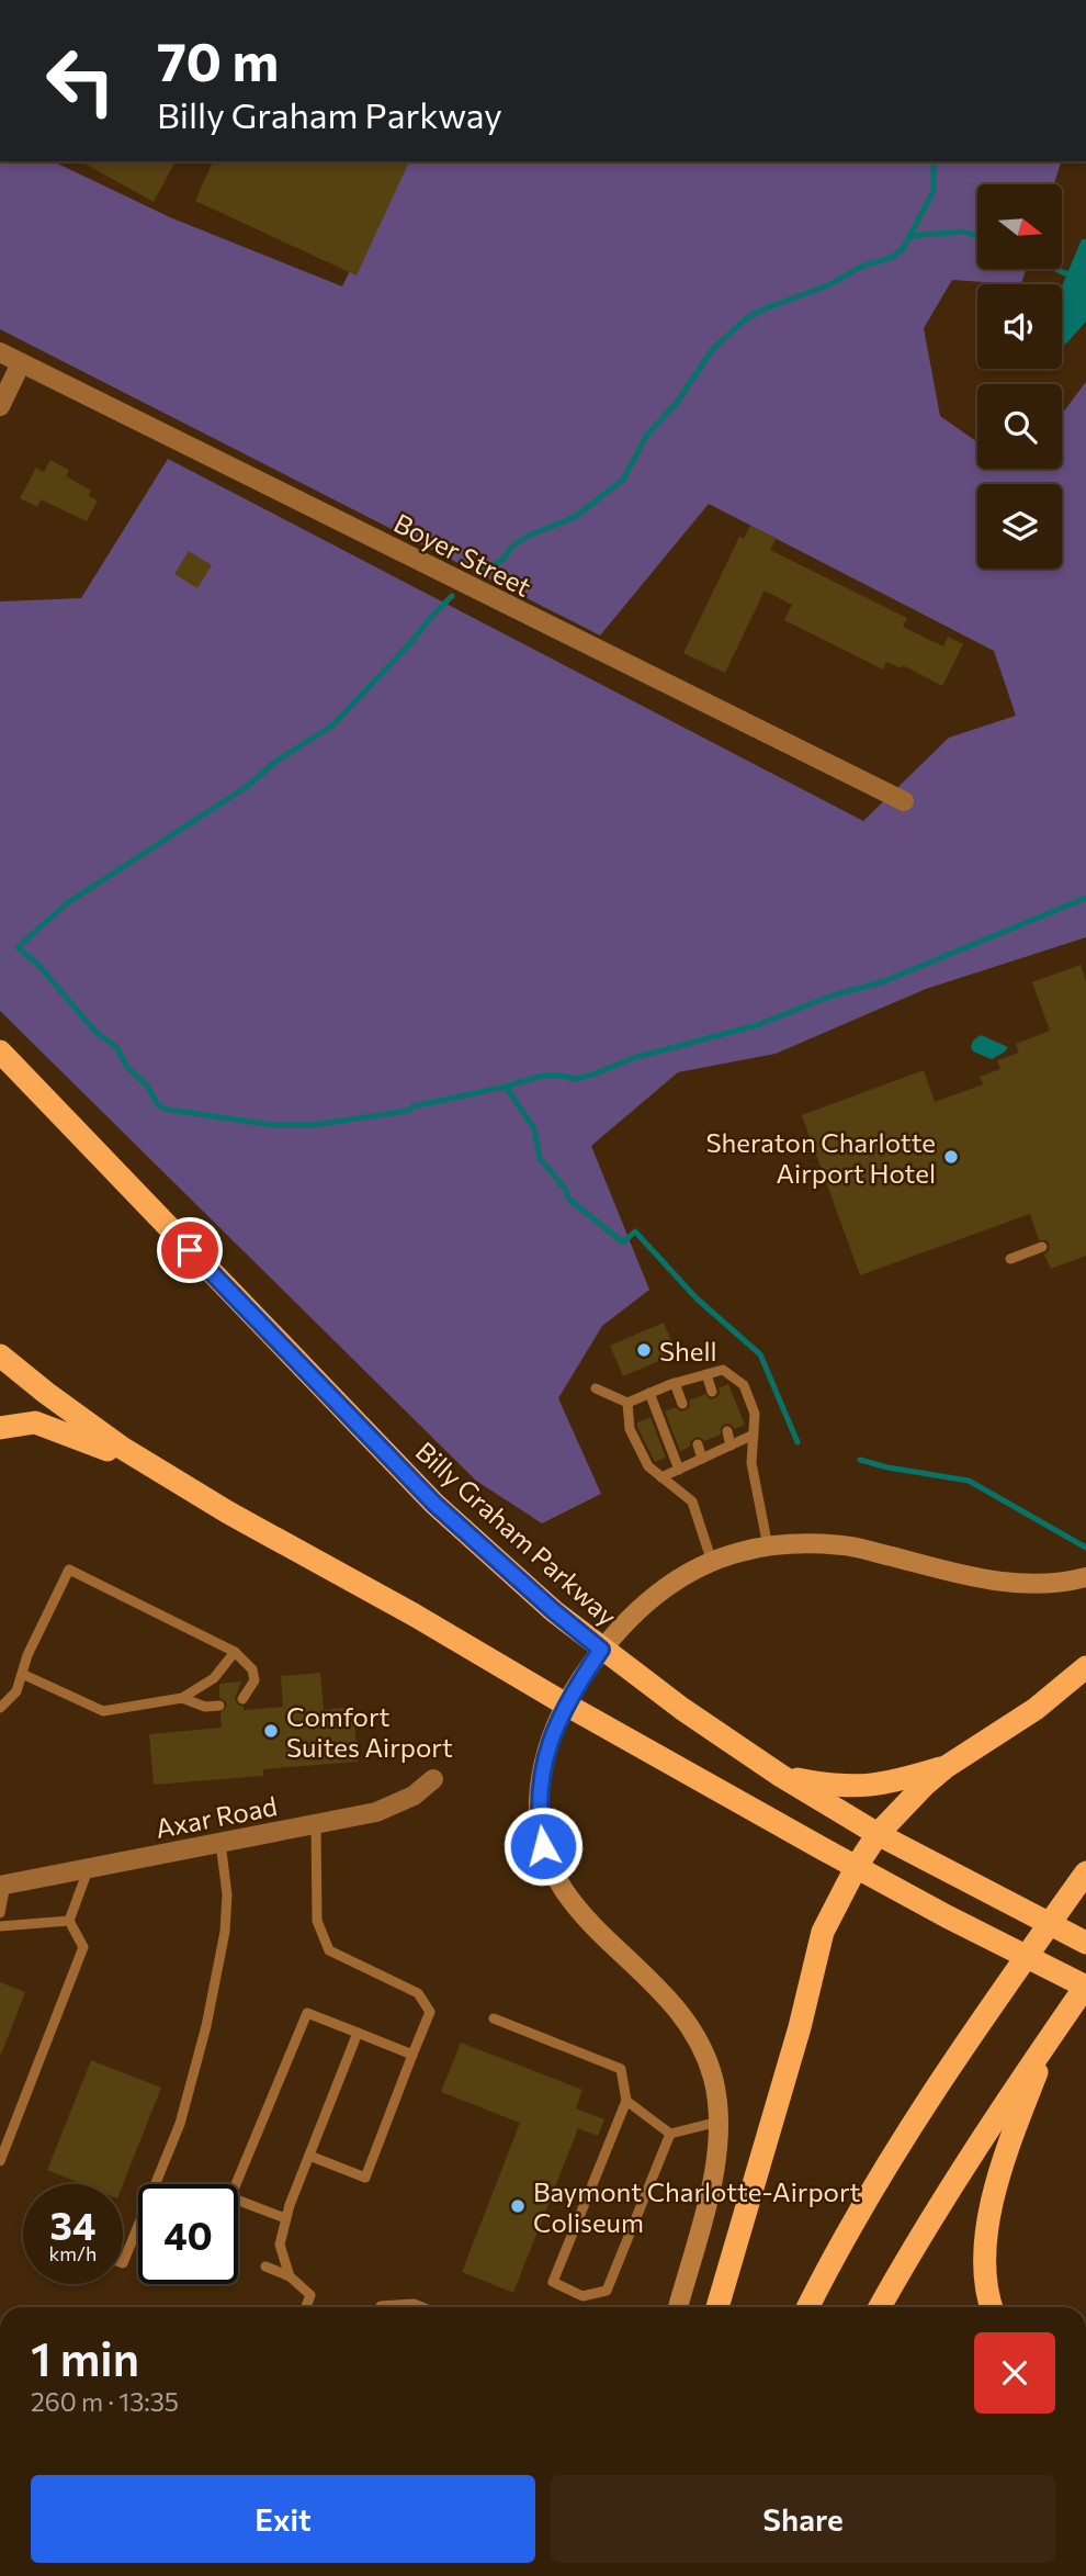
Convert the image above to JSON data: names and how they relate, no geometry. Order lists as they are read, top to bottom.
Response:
{
  "streets": {
    "highway": ["Billy Graham Parkway"],
    "street": ["Boyer Street", "Axar Road"]
  },
  "places": [
    "Sheraton Charlotte Airport Hotel",
    "Shell",
    "Comfort Suites Airport",
    "Baymont Charlotte-Airport Coliseum"
  ],
  "north": "right",
  "page": {
    "turn": ["70 m", "Billy Graham Parkway"],
    "speed": "34 km/h",
    "limit": "40",
    "heading": ["1 min", "260 m · 13:35"],
    "buttons": ["Exit", "Share"]
  }
}
